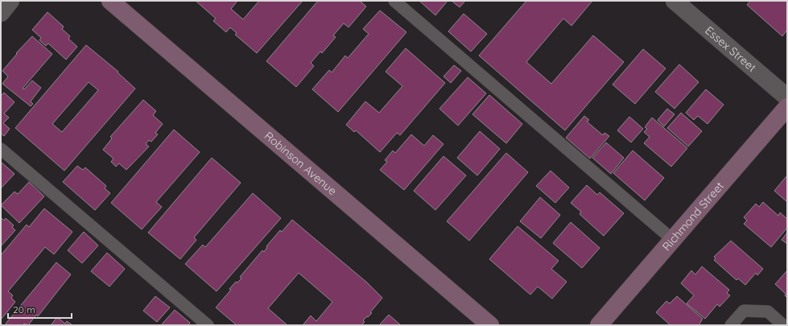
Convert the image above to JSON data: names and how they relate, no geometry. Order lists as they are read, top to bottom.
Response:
{
  "streets": {
    "main road": ["Robinson Avenue", "Richmond Street"],
    "street": ["Essex Street"]
  },
  "scale_bar": "20 m"
}
